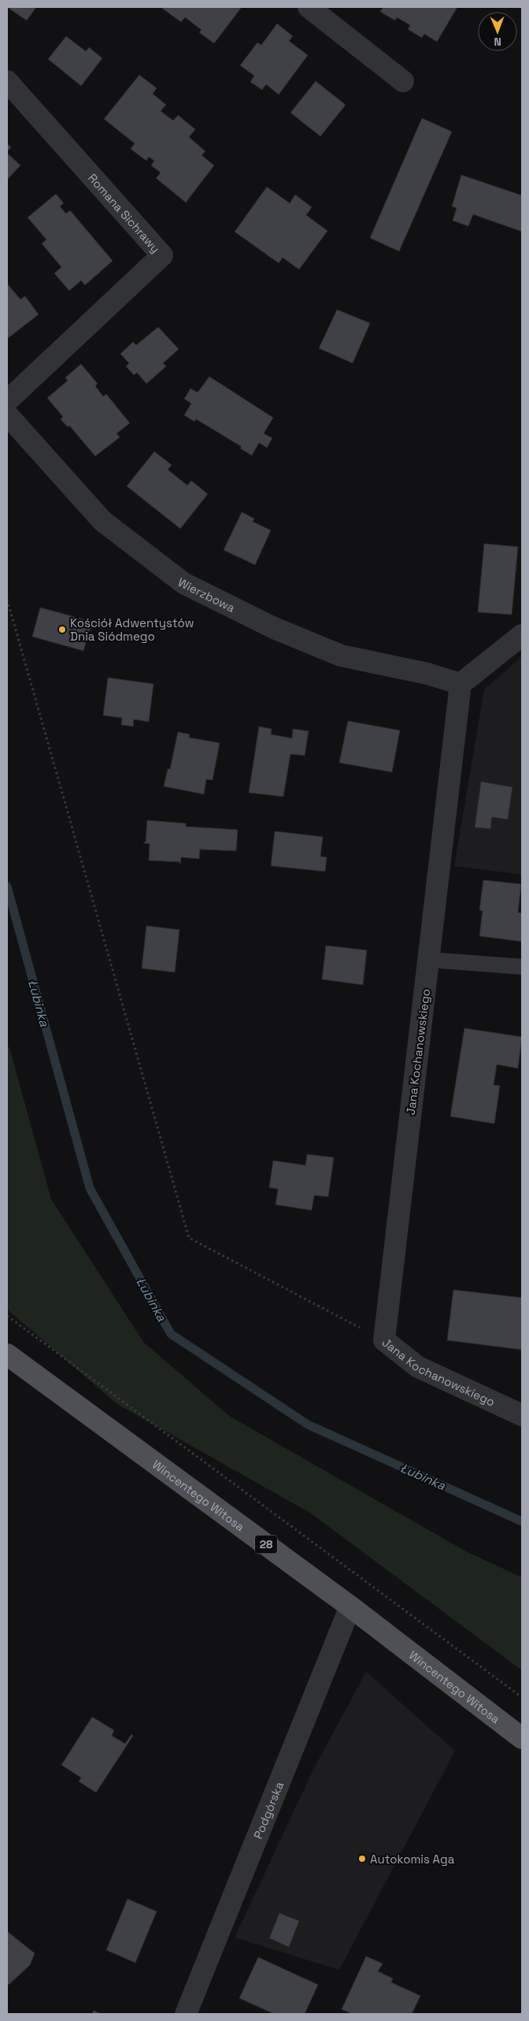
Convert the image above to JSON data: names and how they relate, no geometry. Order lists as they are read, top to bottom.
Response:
{
  "streets": {
    "main road": ["Wincentego Witosa", "28"],
    "street": [
      "Romana Sichrawy",
      "Wierzbowa",
      "Jana Kochanowskiego",
      "Podgórska"
    ]
  },
  "crossings": [
    ["Wierzbowa", "Jana Kochanowskiego"],
    ["Wincentego Witosa", "Podgórska"]
  ],
  "water": ["Łubinka"],
  "places": ["Kościół Adwentystów Dnia Siódmego", "Autokomis Aga"],
  "north": "bottom"
}
